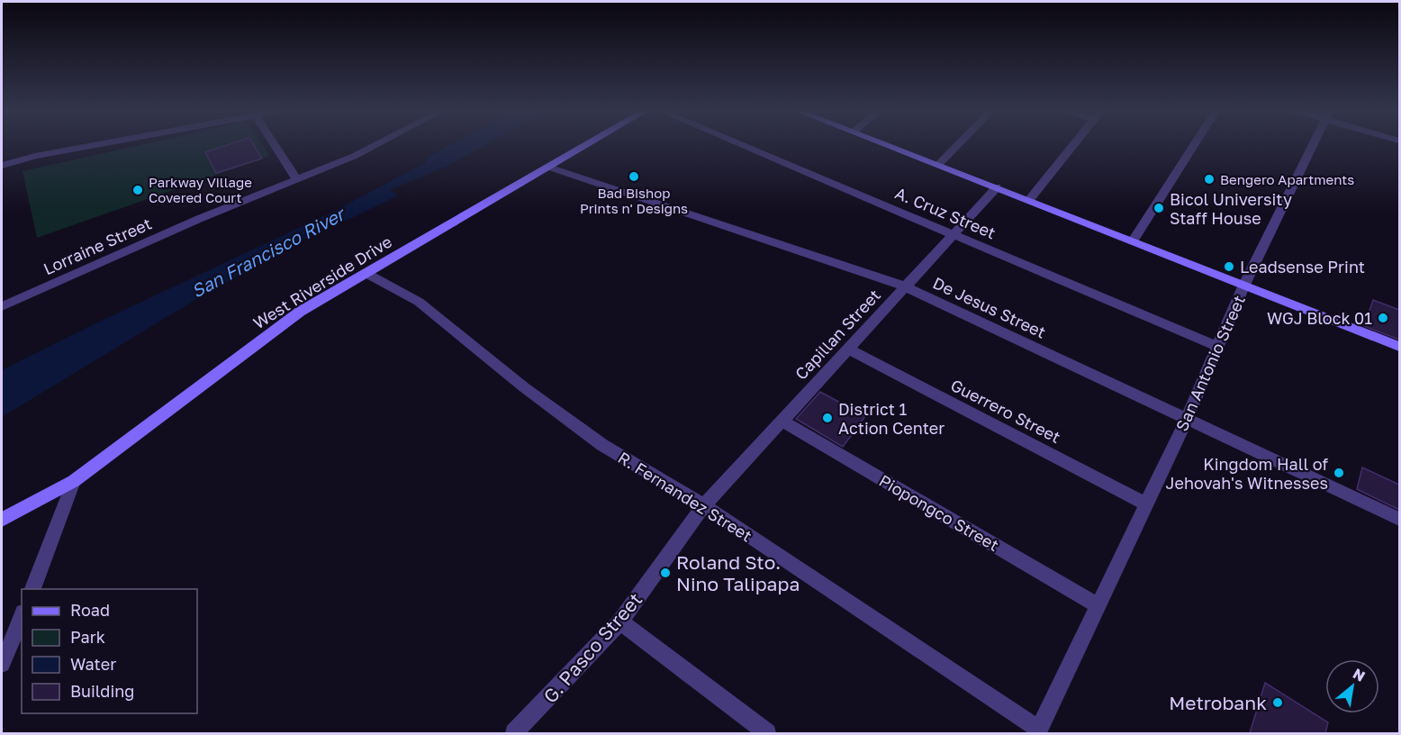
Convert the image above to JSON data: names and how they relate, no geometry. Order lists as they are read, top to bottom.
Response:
{
  "streets": {
    "street": [
      "A. Cruz Street",
      "Lorraine Street",
      "West Riverside Drive",
      "De Jesus Street",
      "Capillan Street",
      "San Antonio Street",
      "Guerrero Street",
      "R. Fernandez Street",
      "Piopongco Street",
      "G. Pasco Street"
    ]
  },
  "crossings": [
    ["A. Cruz Street", "Capillan Street"],
    ["A. Cruz Street", "San Antonio Street"],
    ["West Riverside Drive", "De Jesus Street"],
    ["West Riverside Drive", "R. Fernandez Street"],
    ["De Jesus Street", "Capillan Street"],
    ["De Jesus Street", "San Antonio Street"],
    ["Capillan Street", "Guerrero Street"],
    ["Capillan Street", "R. Fernandez Street"],
    ["Capillan Street", "Piopongco Street"],
    ["Capillan Street", "G. Pasco Street"],
    ["San Antonio Street", "Guerrero Street"],
    ["San Antonio Street", "R. Fernandez Street"],
    ["San Antonio Street", "Piopongco Street"],
    ["R. Fernandez Street", "G. Pasco Street"]
  ],
  "water": ["San Francisco River"],
  "places": [
    "Bad Bishop Prints n' Designs",
    "Bengero Apartments",
    "Parkway Village Covered Court",
    "Bicol University Staff House",
    "Leadsense Print",
    "WGJ Block 01",
    "District 1 Action Center",
    "Kingdom Hall of Jehovah's Witnesses",
    "Roland Sto. Nino Talipapa",
    "Metrobank"
  ],
  "legend": [
    "Road",
    "Park",
    "Water",
    "Building"
  ],
  "north": "top right"
}
